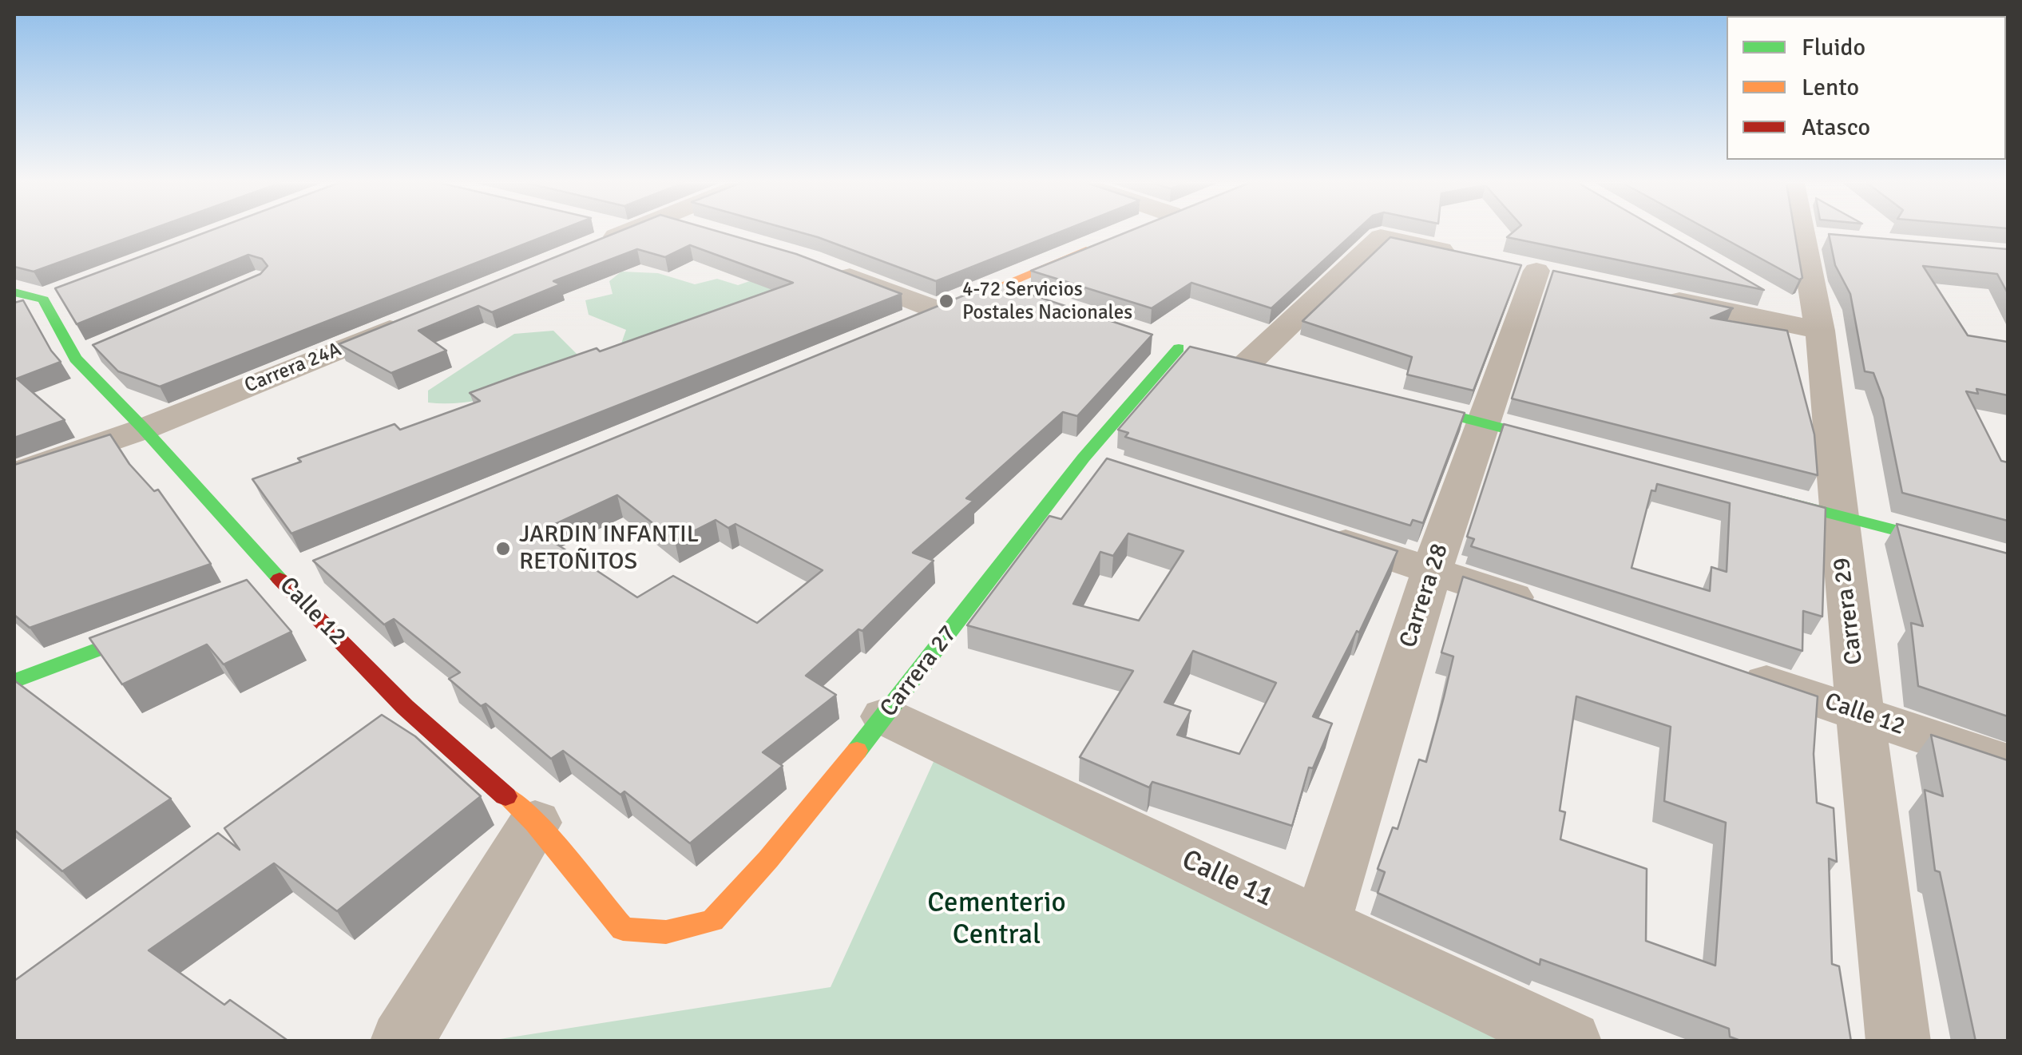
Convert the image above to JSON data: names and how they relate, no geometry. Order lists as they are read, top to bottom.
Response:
{
  "streets": {
    "street": [
      "Carrera 24A",
      "Carrera 28",
      "Carrera 29",
      "Calle 12",
      "Carrera 27",
      "Calle 11"
    ]
  },
  "crossings": [
    ["Carrera 24A", "Calle 12"],
    ["Carrera 28", "Calle 11"],
    ["Carrera 29", "Calle 12"],
    ["Calle 12", "Carrera 27"],
    ["Carrera 27", "Calle 11"]
  ],
  "parks": ["Cementerio Central"],
  "places": ["4-72 Servicios Postales Nacionales", "JARDIN INFANTIL RETOÑITOS"],
  "legend": ["Fluido", "Lento", "Atasco"]
}
